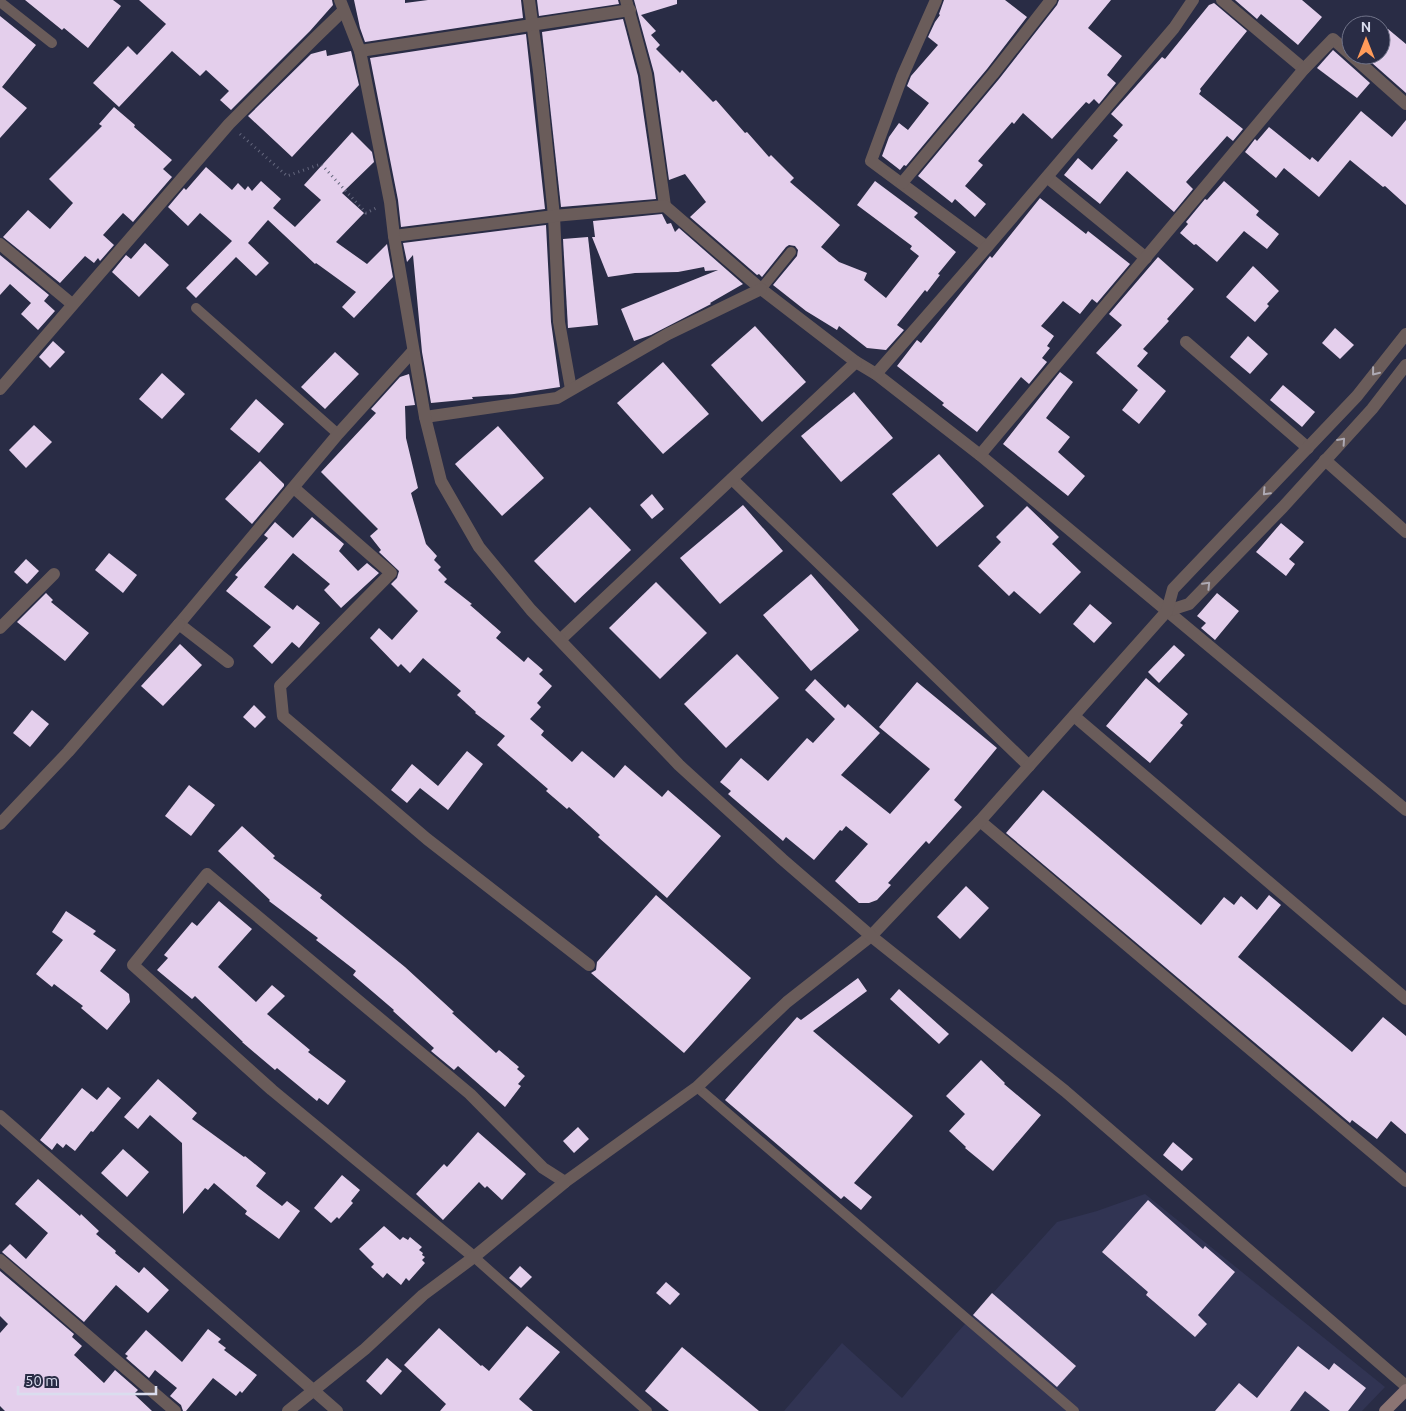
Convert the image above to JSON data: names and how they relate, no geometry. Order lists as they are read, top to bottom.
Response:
{
  "scale_bar": "50 m",
  "north": "top"
}
